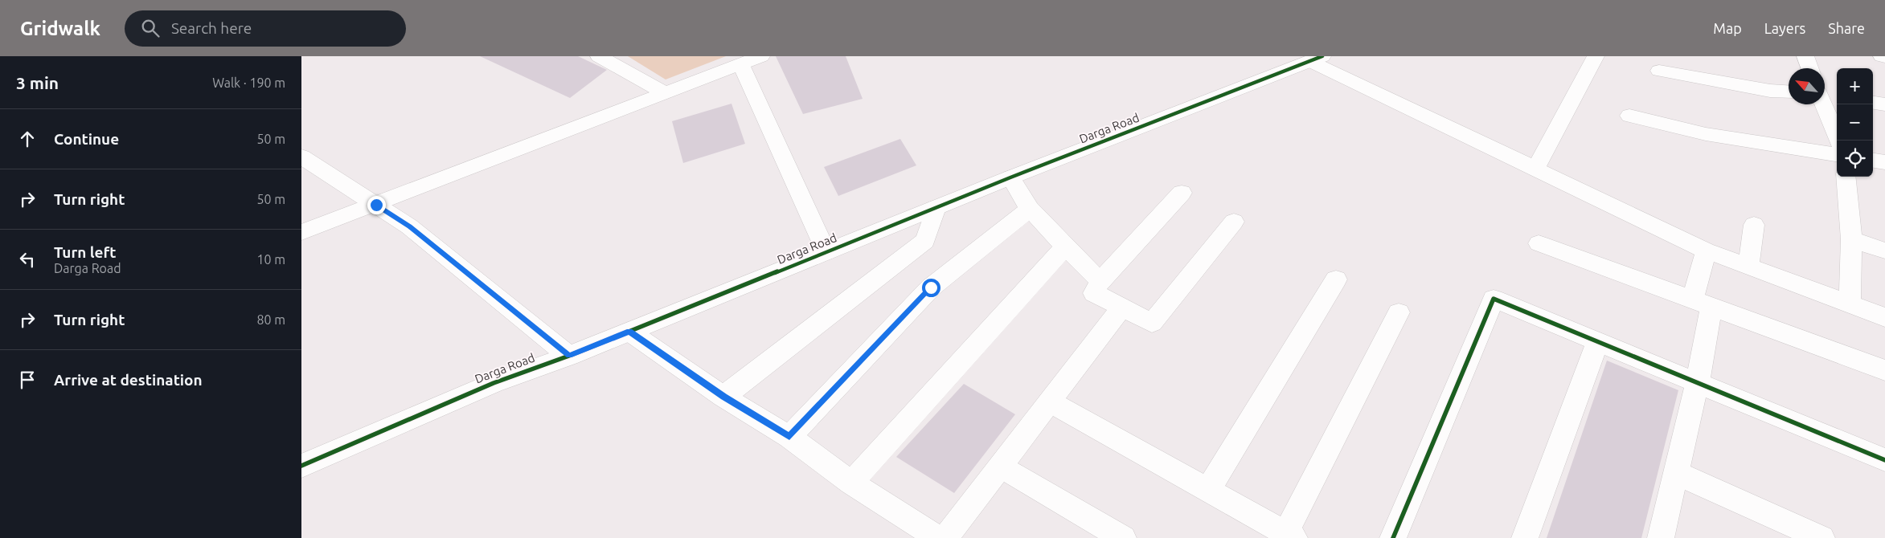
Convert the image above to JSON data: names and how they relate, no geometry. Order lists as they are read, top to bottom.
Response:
{
  "streets": {
    "street": ["Darga Road"]
  },
  "north": "top left",
  "page": {
    "header": "Gridwalk",
    "search": "Search here",
    "nav": ["Map", "Layers", "Share"],
    "heading": ["3 min", "Walk · 190 m"],
    "map_buttons": ["+", "−"],
    "list": [
      ["Continue", "50 m"],
      ["Turn right", "50 m"],
      ["Turn left", "Darga Road", "10 m"],
      ["Turn right", "80 m"],
      "Arrive at destination"
    ]
  }
}
